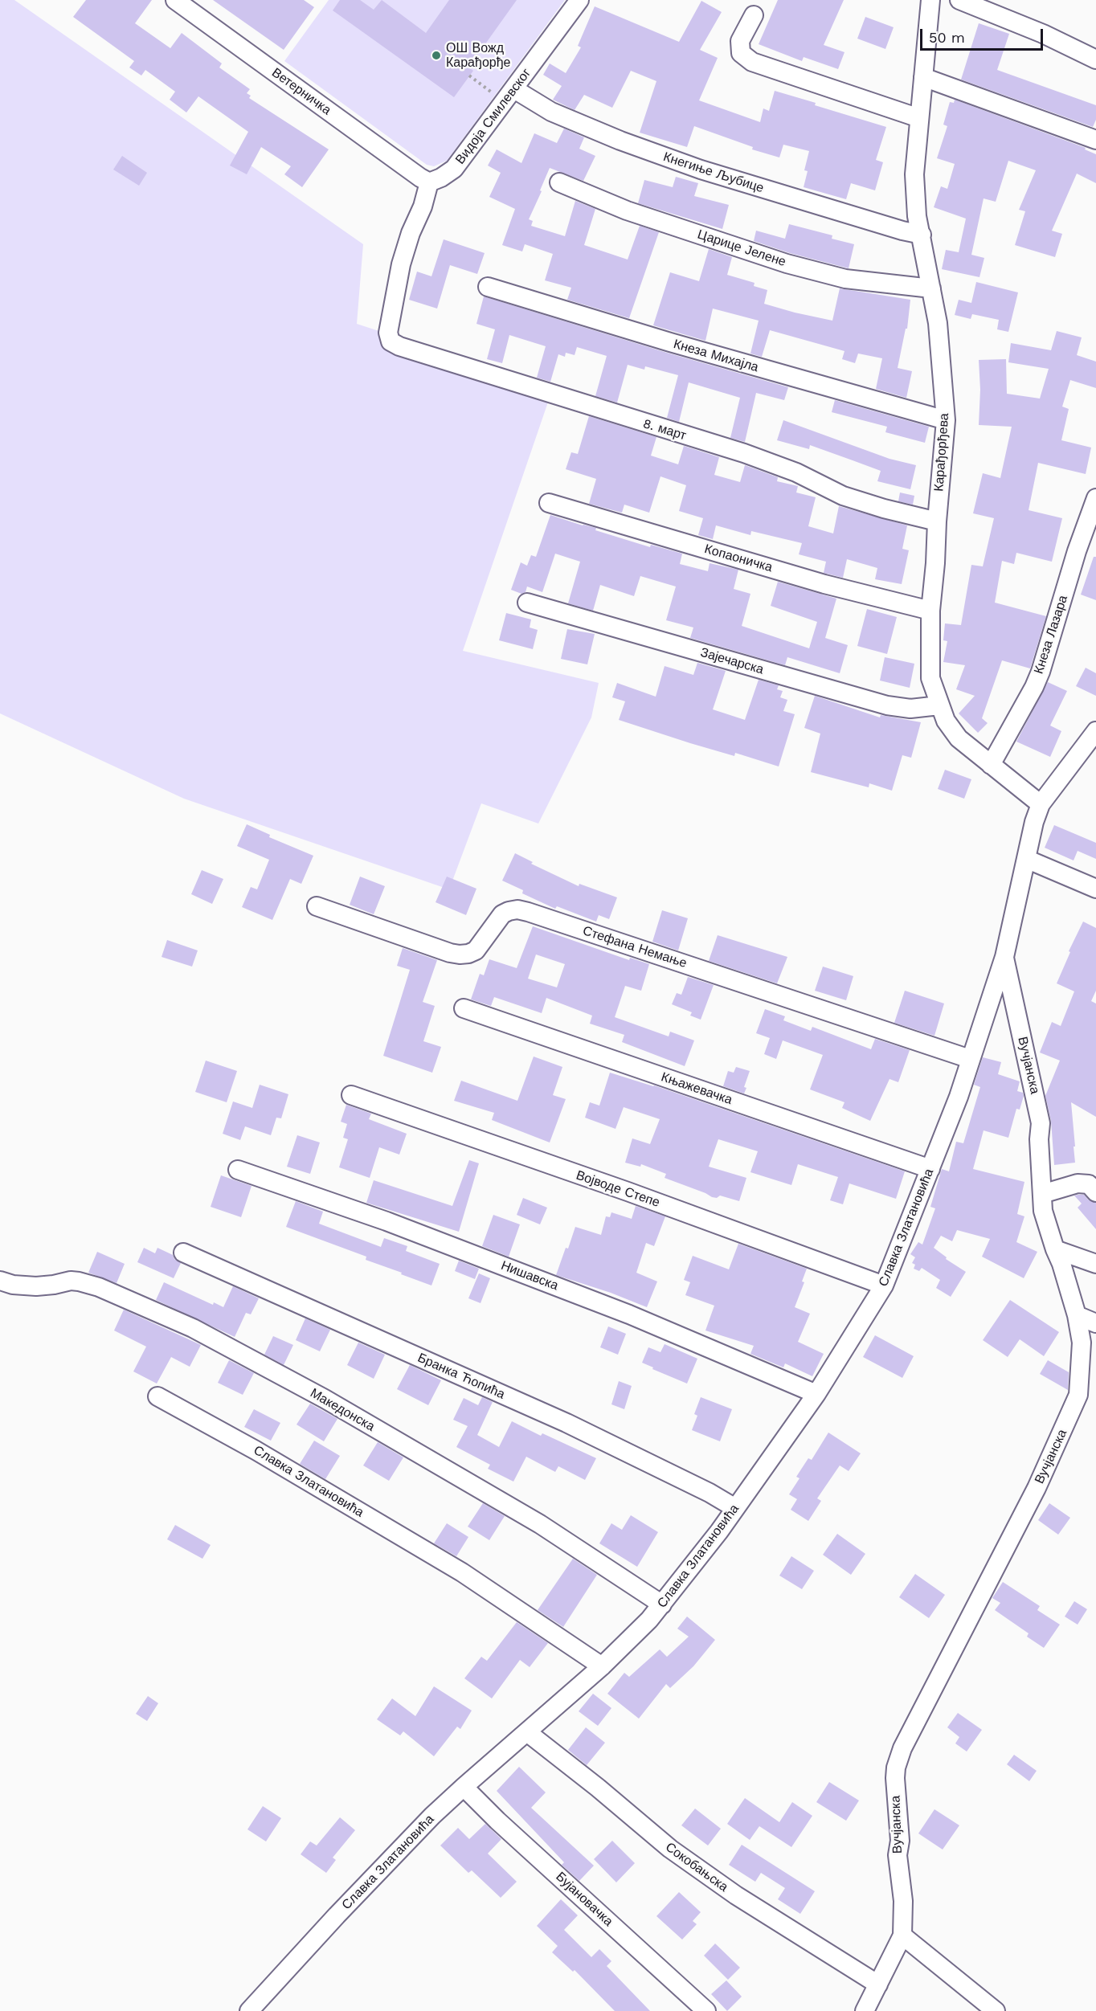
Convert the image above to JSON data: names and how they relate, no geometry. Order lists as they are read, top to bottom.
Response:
{
  "streets": {
    "street": [
      "Ветерничка",
      "Видоја Смилевског",
      "Кнегиње Љубице",
      "Царице Јелене",
      "Кнеза Михајла",
      "8. март",
      "Карађорђева",
      "Копаоничка",
      "Кнеза Лазара",
      "Зајечарска",
      "Стефана Немање",
      "Вучјанска",
      "Књажевачка",
      "Војводе Степе",
      "Славка Златановића",
      "Нишавска",
      "Бранка Ћопића",
      "Македонска",
      "Сокобањска",
      "Бујановачка"
    ]
  },
  "crossings": [
    ["Ветерничка", "Видоја Смилевског"],
    ["Ветерничка", "8. март"],
    ["Видоја Смилевског", "Кнегиње Љубице"],
    ["Видоја Смилевског", "8. март"],
    ["Кнегиње Љубице", "Карађорђева"],
    ["Царице Јелене", "Карађорђева"],
    ["Кнеза Михајла", "Карађорђева"],
    ["8. март", "Карађорђева"],
    ["Карађорђева", "Копаоничка"],
    ["Карађорђева", "Кнеза Лазара"],
    ["Карађорђева", "Зајечарска"],
    ["Карађорђева", "Славка Златановића"],
    ["Стефана Немање", "Славка Златановића"],
    ["Вучјанска", "Славка Златановића"],
    ["Вучјанска", "Сокобањска"],
    ["Књажевачка", "Славка Златановића"],
    ["Војводе Степе", "Славка Златановића"],
    ["Славка Златановића", "Нишавска"],
    ["Славка Златановића", "Бранка Ћопића"],
    ["Славка Златановића", "Македонска"],
    ["Славка Златановића", "Сокобањска"],
    ["Славка Златановића", "Бујановачка"]
  ],
  "places": ["ОШ Вожд Карађорђе"],
  "scale_bar": "50 m"
}
